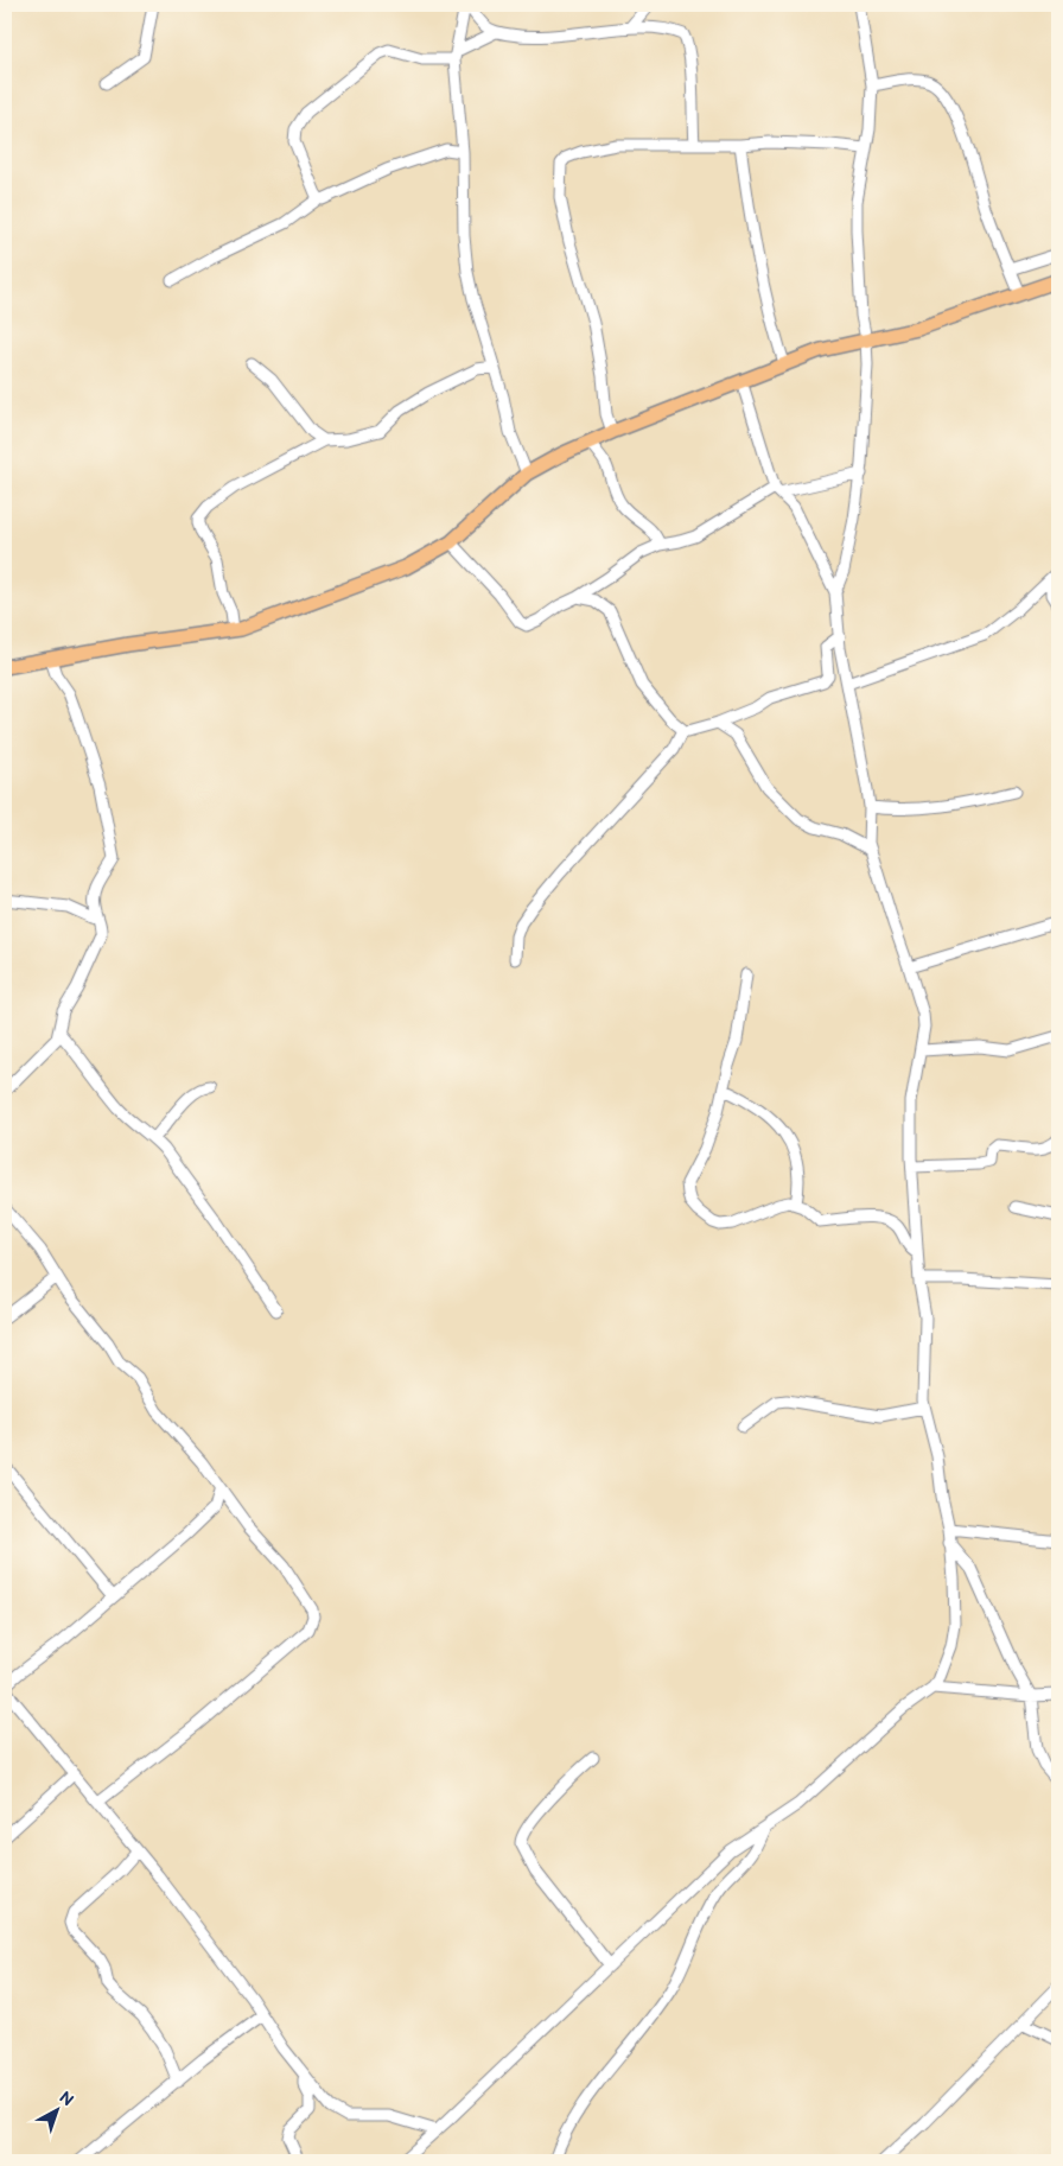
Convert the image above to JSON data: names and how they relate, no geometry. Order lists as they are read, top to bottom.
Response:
{
  "north": "top right"
}
